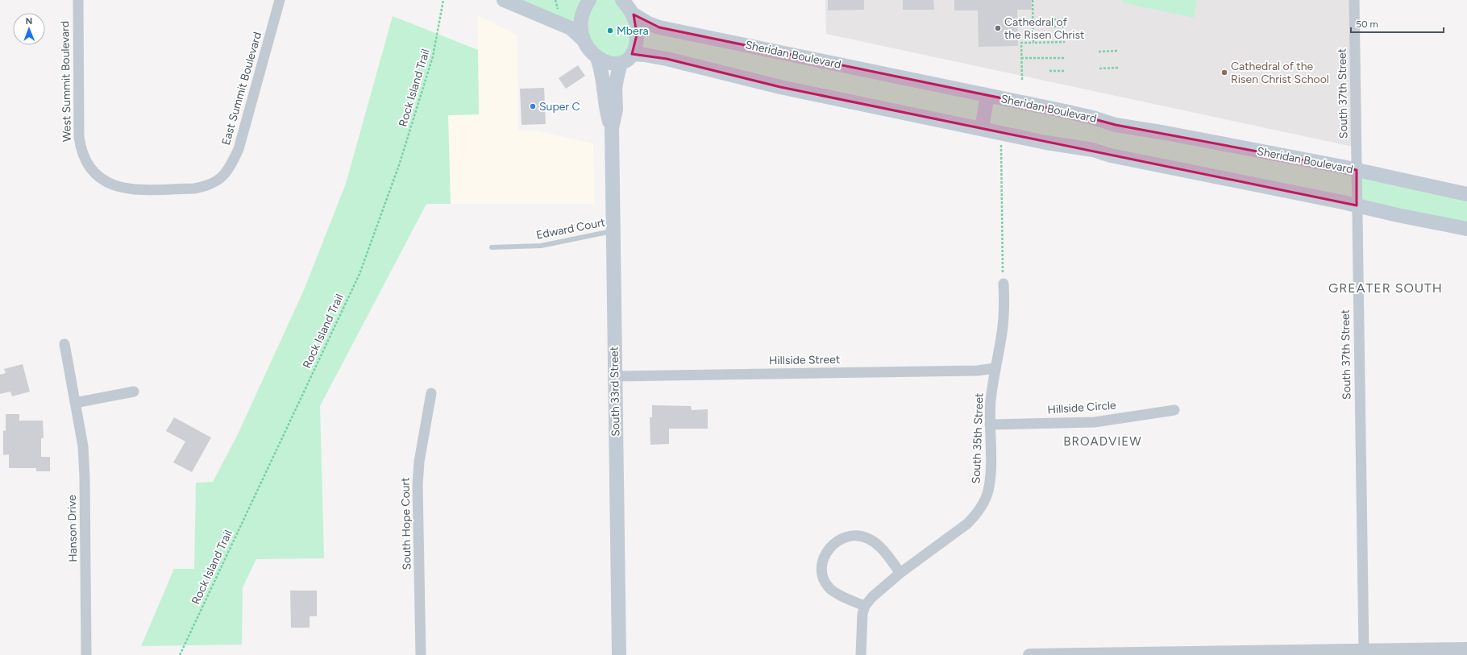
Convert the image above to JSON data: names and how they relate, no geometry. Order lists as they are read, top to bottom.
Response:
{
  "streets": {
    "main road": ["Sheridan Boulevard", "South 33rd Street"],
    "street": [
      "West Summit Boulevard",
      "East Summit Boulevard",
      "South 37th Street",
      "Hillside Street",
      "Hillside Circle",
      "South 35th Street",
      "South Hope Court",
      "Hanson Drive"
    ],
    "lane": ["Edward Court"],
    "path": ["Rock Island Trail"]
  },
  "crossings": [
    ["Sheridan Boulevard", "South 37th Street"],
    ["Sheridan Boulevard", "South 33rd Street"],
    ["West Summit Boulevard", "East Summit Boulevard"],
    ["Edward Court", "South 33rd Street"],
    ["Hillside Street", "South 33rd Street"],
    ["Hillside Street", "South 35th Street"],
    ["Hillside Circle", "South 35th Street"]
  ],
  "districts": ["GREATER SOUTH", "BROADVIEW"],
  "places": [
    "Cathedral of the Risen Christ",
    "Mbera",
    "Cathedral of the Risen Christ School",
    "Super C"
  ],
  "scale_bar": "50 m",
  "north": "top"
}
